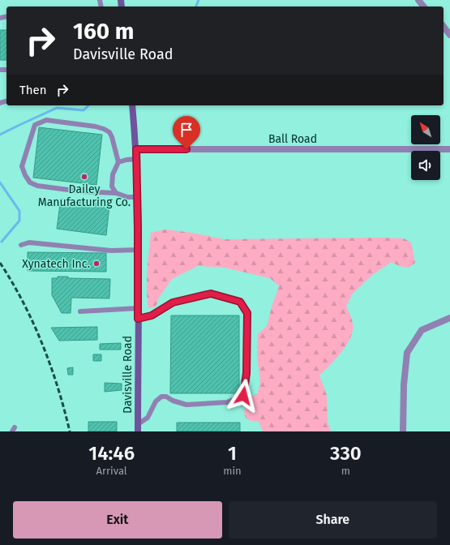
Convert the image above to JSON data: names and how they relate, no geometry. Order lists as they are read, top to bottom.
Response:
{
  "streets": {
    "street": ["Ball Road", "Davisville Road"]
  },
  "crossings": [
    ["Ball Road", "Davisville Road"]
  ],
  "places": ["Dailey Manufacturing Co.", "Xynatech Inc."],
  "north": "top left",
  "page": {
    "turn": ["160 m", "Davisville Road"],
    "then": "Then",
    "eta": [
      "14:46",
      "Arrival",
      "1",
      "min",
      "330",
      "m"
    ],
    "buttons": ["Exit", "Share"]
  }
}
